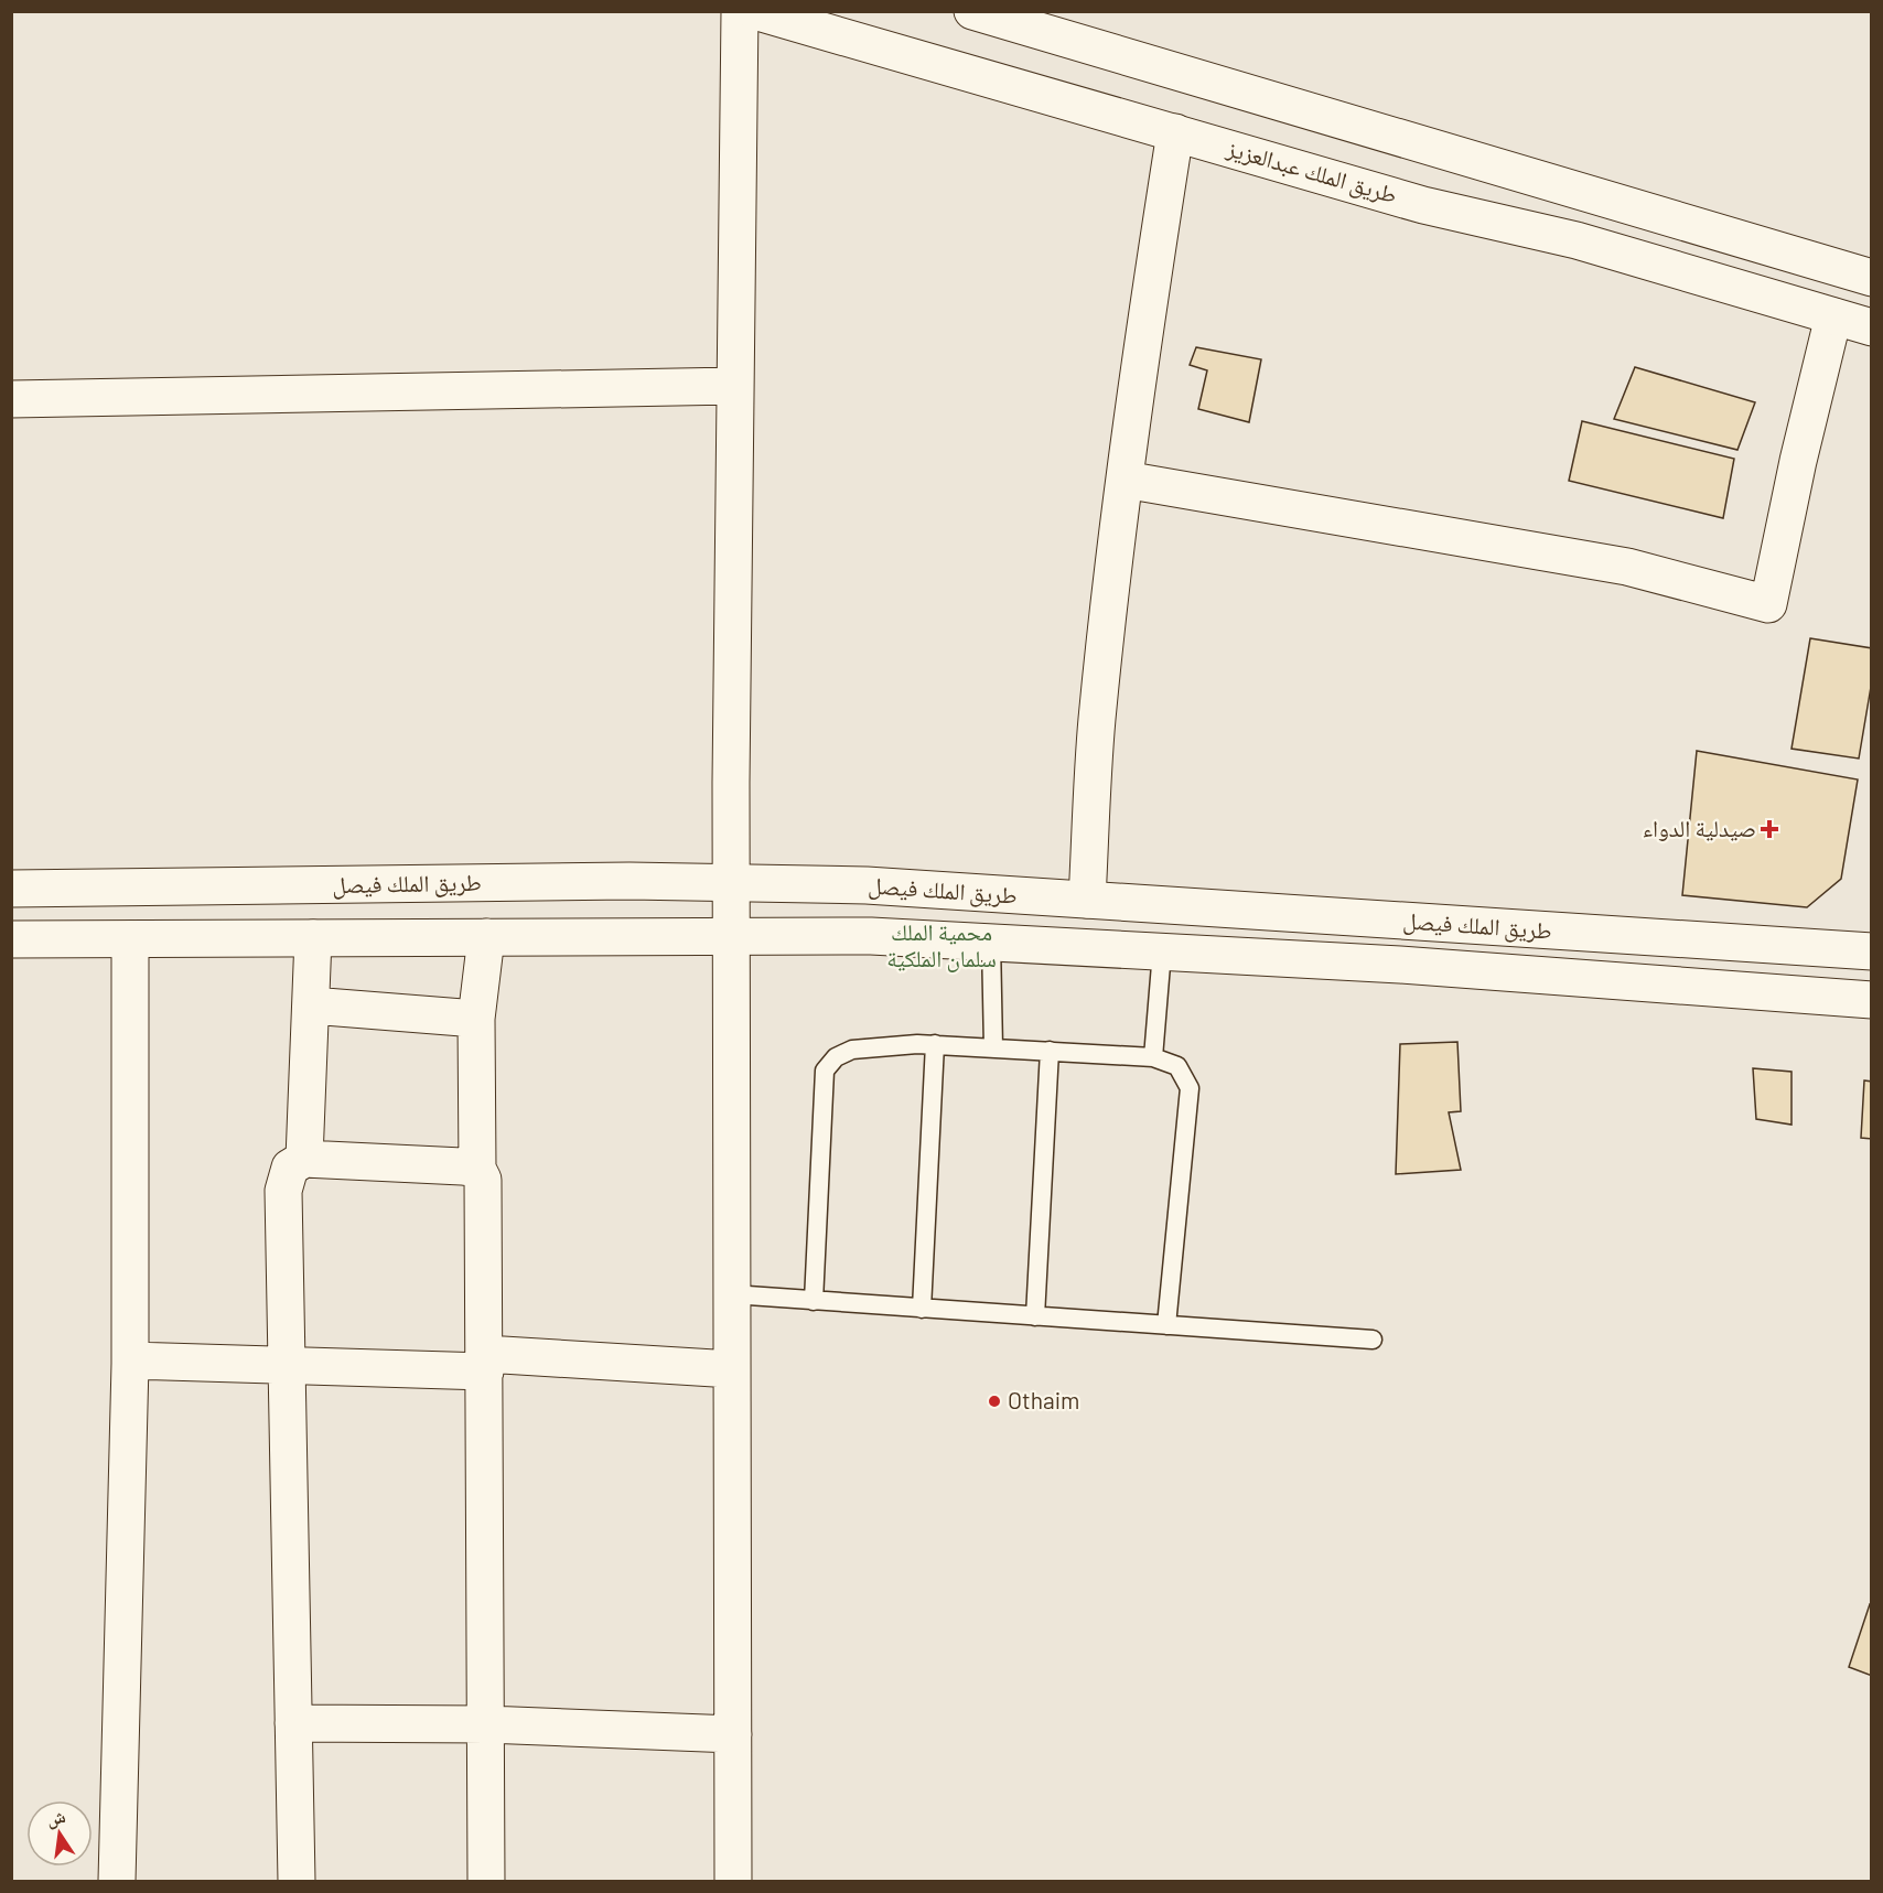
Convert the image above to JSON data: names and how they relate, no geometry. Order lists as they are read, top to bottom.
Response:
{
  "streets": {
    "street": ["طريق الملك عبدالعزيز", "طريق الملك فيصل"]
  },
  "parks": ["محمية الملك سلمان الملكية"],
  "places": {
    "health": ["صيدلية الدواء"],
    "other": ["Othaim"]
  },
  "north": "top"
}
